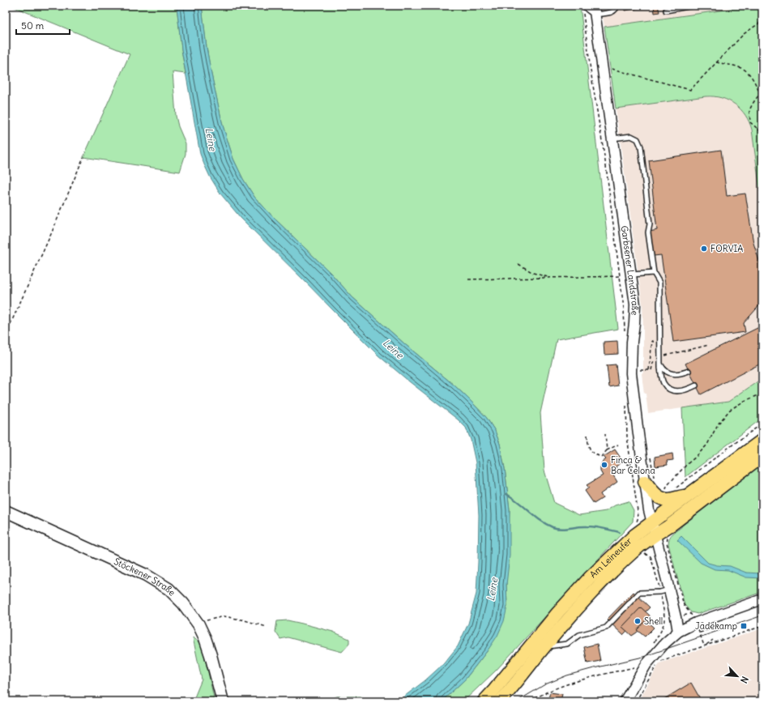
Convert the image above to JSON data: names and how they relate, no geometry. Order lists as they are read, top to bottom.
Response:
{
  "streets": {
    "highway": ["Am Leineufer"],
    "main road": ["Stöckener Straße"],
    "street": ["Garbsener Landstraße"]
  },
  "crossings": [
    ["Garbsener Landstraße", "Am Leineufer"]
  ],
  "water": ["Leine"],
  "places": {
    "other": ["FORVIA", "Finca & Bar Celona", "Shell"],
    "transit": ["Jädekamp"]
  },
  "scale_bar": "50 m",
  "north": "bottom right"
}
